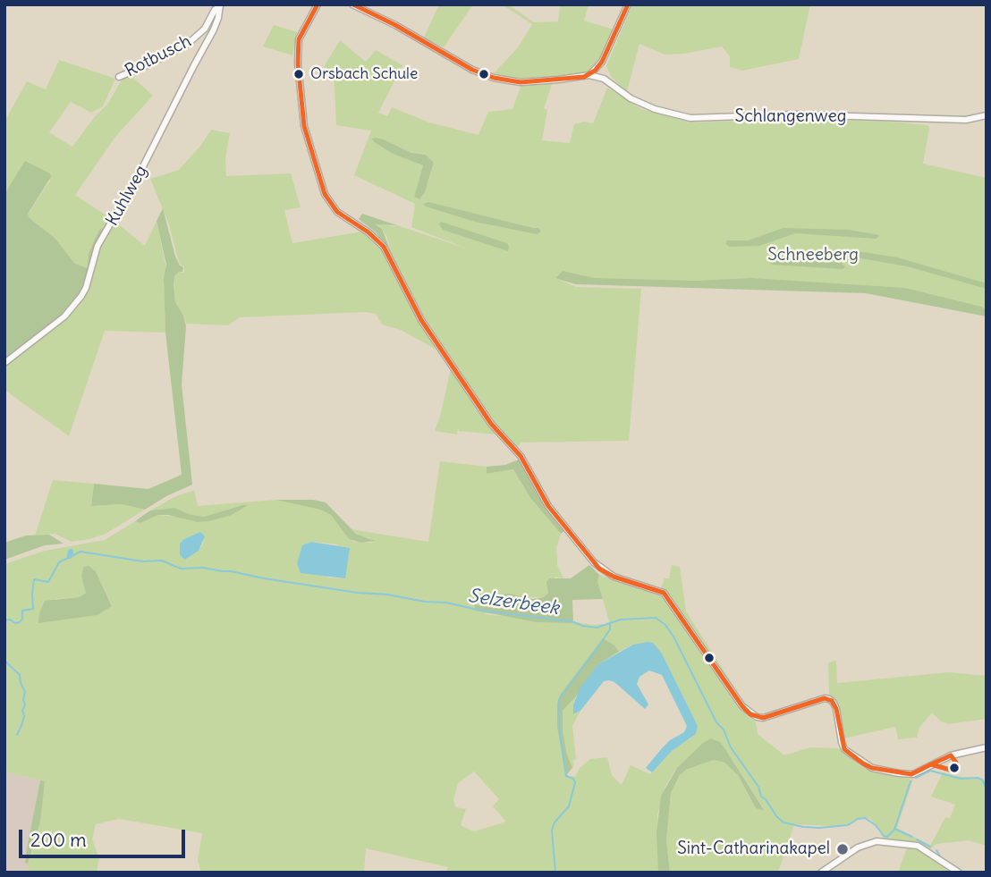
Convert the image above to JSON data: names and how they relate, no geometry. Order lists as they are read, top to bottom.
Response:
{
  "streets": {
    "street": ["Rotbusch", "Schlangenweg", "Kuhlweg"]
  },
  "crossings": [
    ["Rotbusch", "Kuhlweg"]
  ],
  "water": ["Selzerbeek"],
  "parks": ["Schneeberg"],
  "places": ["Orsbach Schule", "Sint-Catharinakapel"],
  "scale_bar": "200 m"
}
